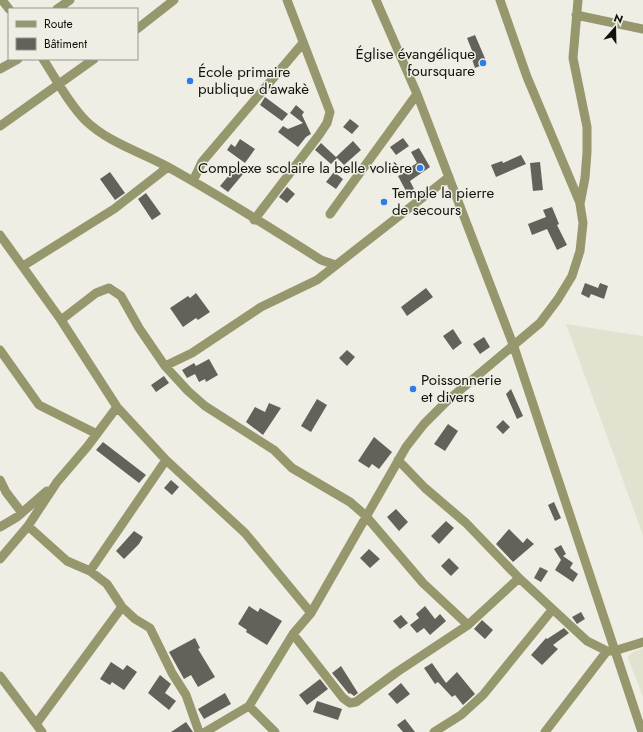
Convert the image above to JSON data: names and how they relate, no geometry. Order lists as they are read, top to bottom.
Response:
{
  "places": [
    "Église évangélique foursquare",
    "École primaire publique d'awakè",
    "Complexe scolaire la belle volière",
    "Temple la pierre de secours",
    "Poissonnerie et divers"
  ],
  "legend": ["Route", "Bâtiment"],
  "north": "top"
}
